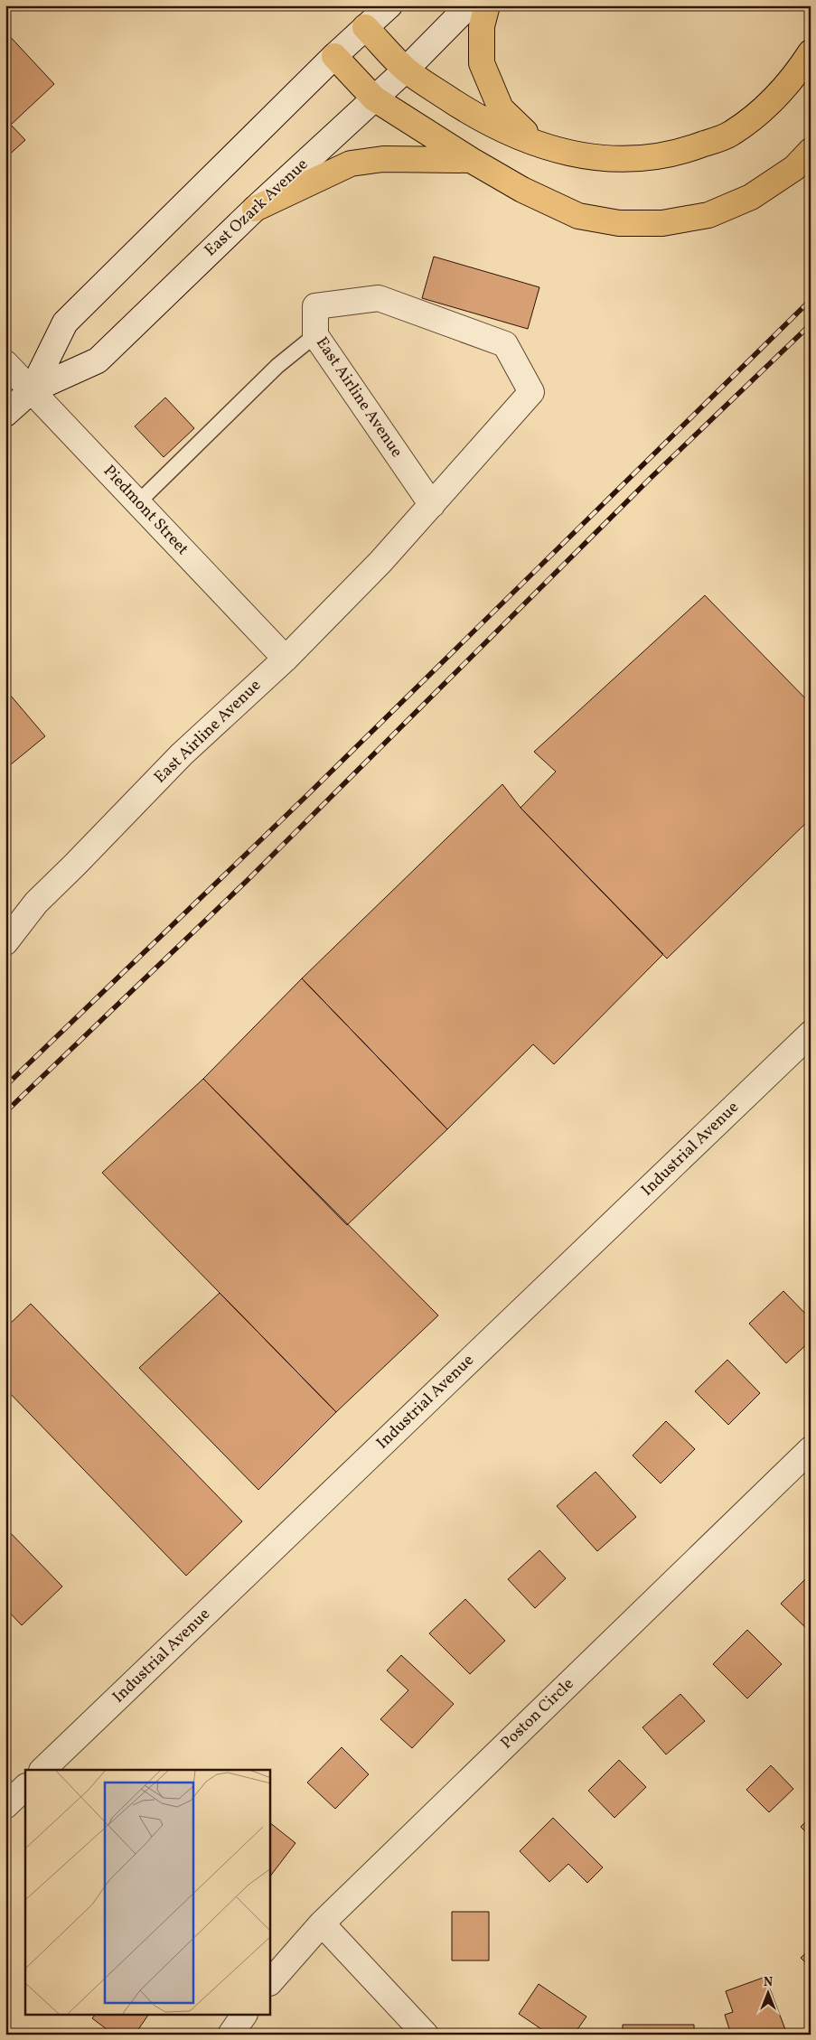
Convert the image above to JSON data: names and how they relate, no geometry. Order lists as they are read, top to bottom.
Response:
{
  "streets": {
    "street": [
      "East Ozark Avenue",
      "East Airline Avenue",
      "Piedmont Street",
      "Industrial Avenue",
      "Poston Circle"
    ]
  },
  "crossings": [
    ["East Ozark Avenue", "Piedmont Street"],
    ["East Airline Avenue", "Piedmont Street"]
  ],
  "north": "top"
}
